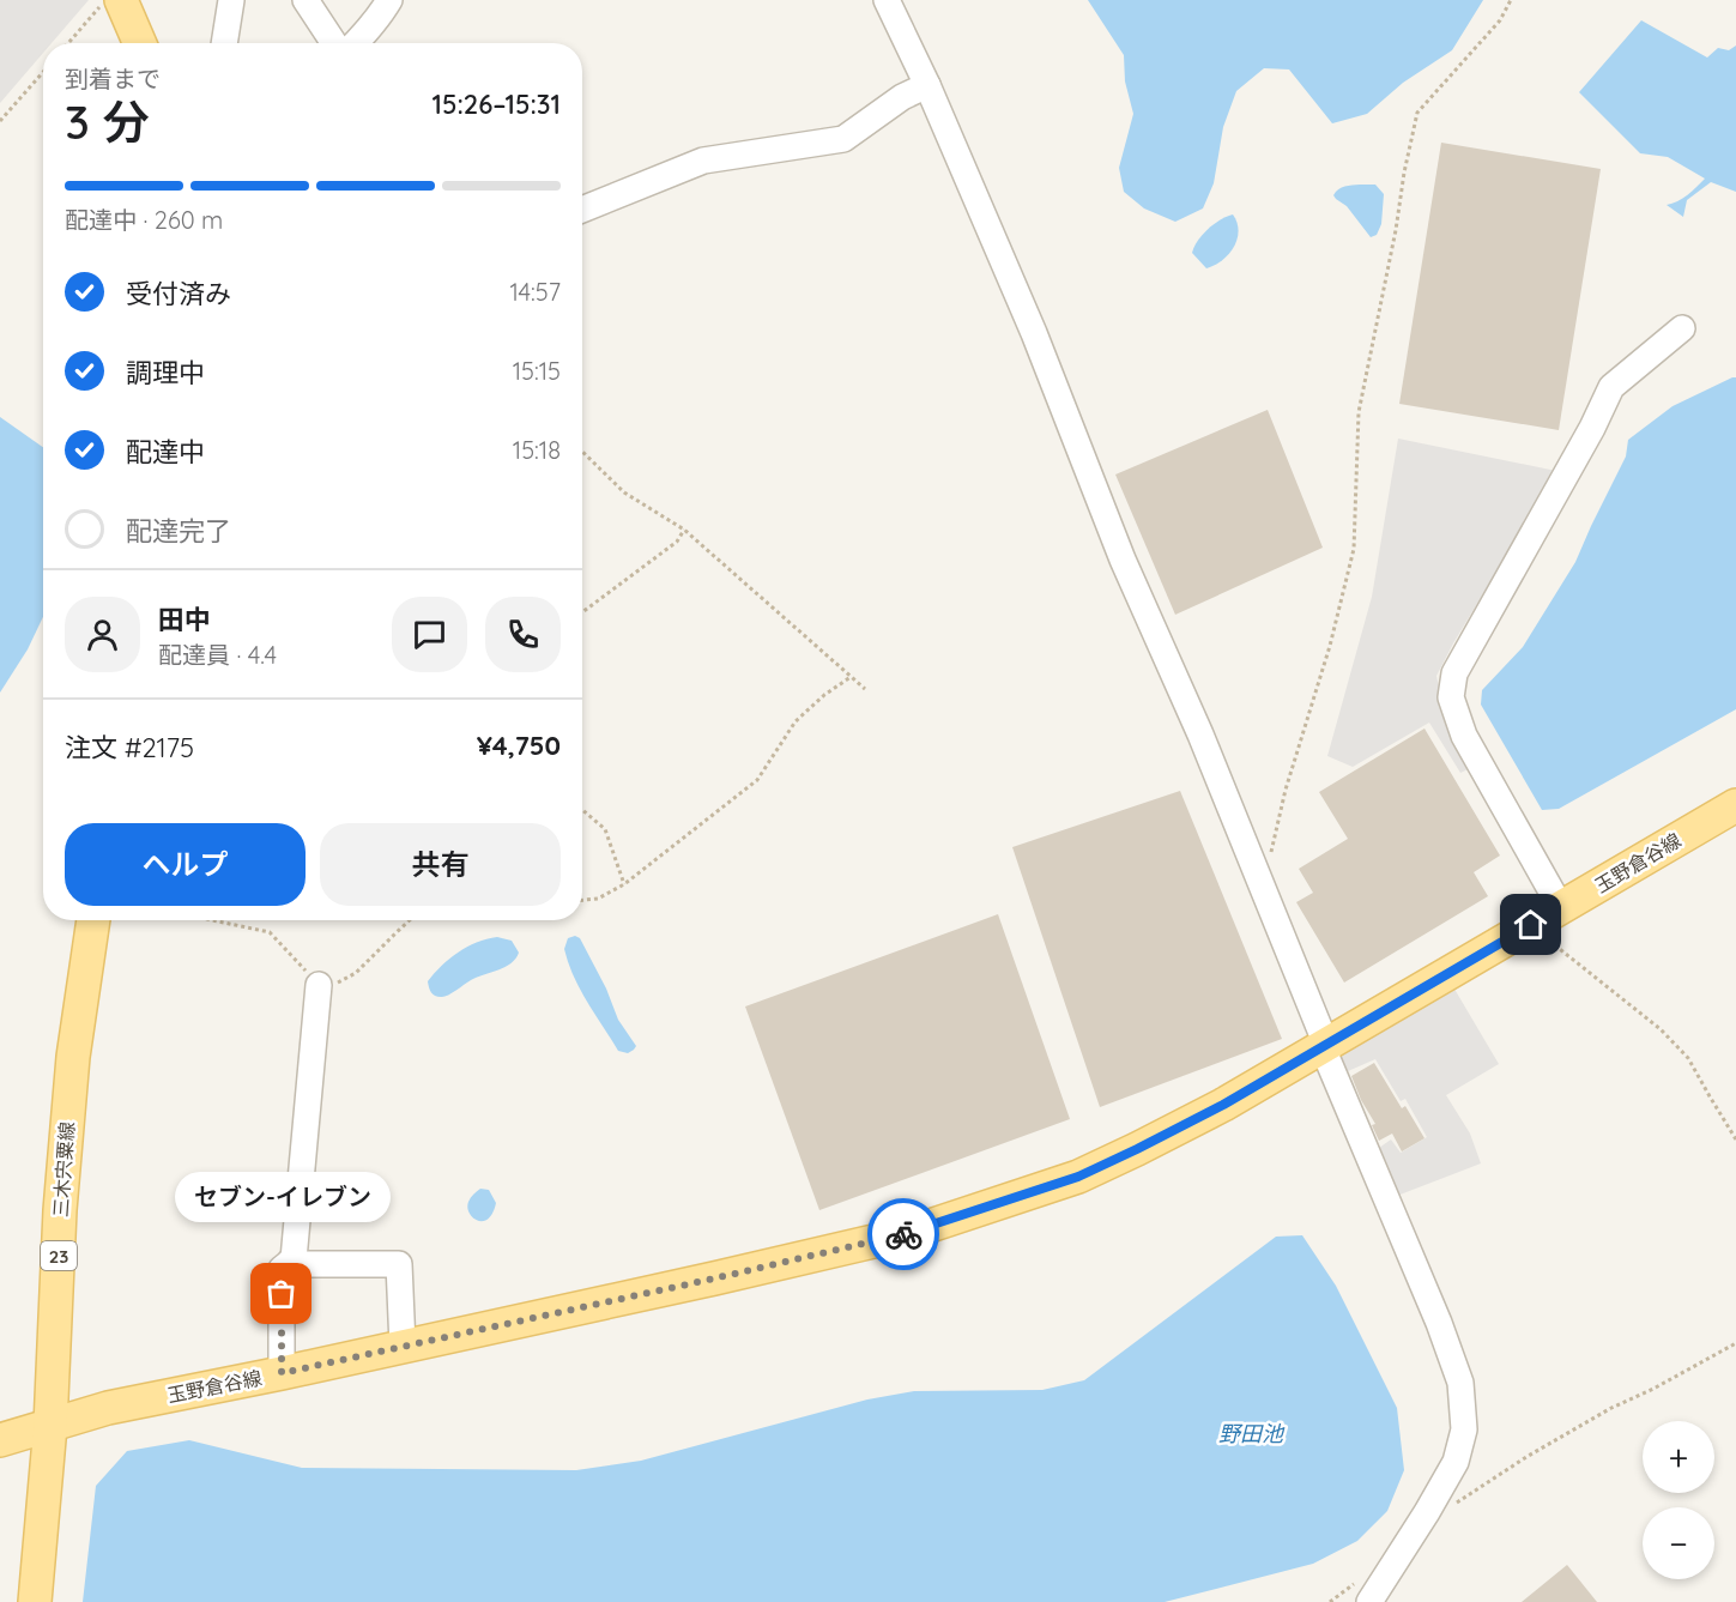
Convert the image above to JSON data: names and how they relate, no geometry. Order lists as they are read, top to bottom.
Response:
{
  "streets": {
    "main road": ["玉野倉谷線", "三木宍粟線", "23"]
  },
  "crossings": [
    ["玉野倉谷線", "三木宍粟線"]
  ],
  "water": ["野田池"],
  "places": ["セブン-イレブン"],
  "page": {
    "heading": ["3 分", "到着まで", "15:26–15:31"],
    "panel": [
      "田中",
      "配達員 · 4.4",
      "注文 #2175",
      "¥4,750"
    ],
    "bar": "配達中 · 260 m",
    "list": [
      ["受付済み", "14:57"],
      ["調理中", "15:15"],
      ["配達中", "15:18"],
      "配達完了"
    ],
    "buttons": ["ヘルプ", "共有"],
    "bubble": "セブン-イレブン",
    "map_buttons": ["+", "−"]
  }
}
